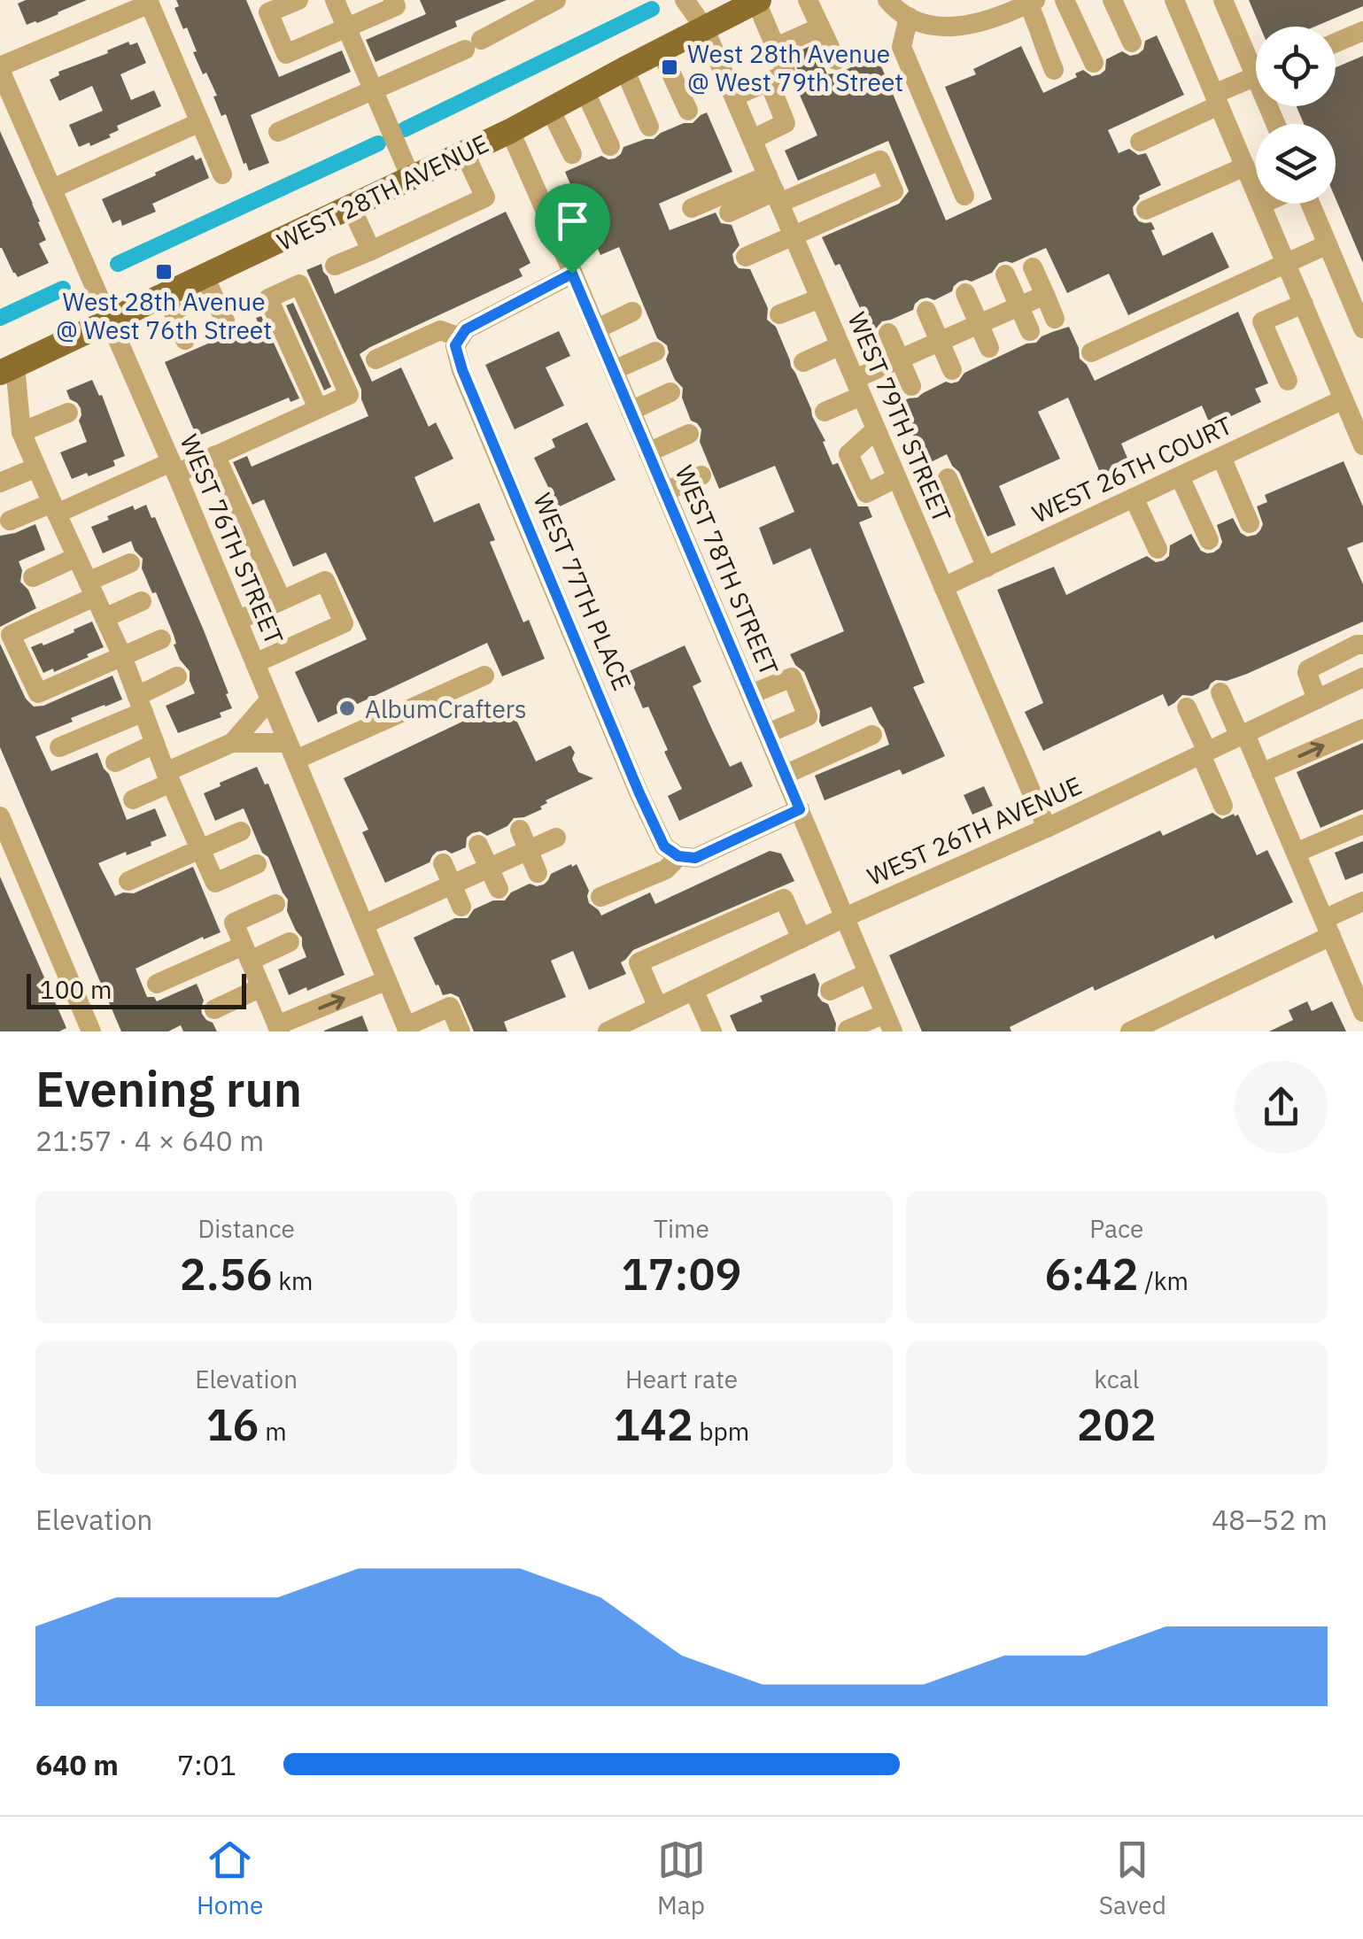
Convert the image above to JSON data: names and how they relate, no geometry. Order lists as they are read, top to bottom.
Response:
{
  "streets": {
    "main road": ["WEST 28TH AVENUE"],
    "street": [
      "WEST 79TH STREET",
      "WEST 26TH COURT",
      "WEST 76TH STREET",
      "WEST 78TH STREET",
      "WEST 77TH PLACE",
      "WEST 26TH AVENUE"
    ]
  },
  "crossings": [
    ["WEST 28TH AVENUE", "WEST 79TH STREET"],
    ["WEST 28TH AVENUE", "WEST 76TH STREET"],
    ["WEST 28TH AVENUE", "WEST 78TH STREET"],
    ["WEST 79TH STREET", "WEST 26TH COURT"],
    ["WEST 79TH STREET", "WEST 26TH AVENUE"],
    ["WEST 78TH STREET", "WEST 26TH AVENUE"]
  ],
  "places": {
    "transit": ["West 28th Avenue @ West 79th Street", "West 28th Avenue @ West 76th Street"],
    "other": ["AlbumCrafters"]
  },
  "scale_bar": "100 m",
  "page": {
    "scale": "100 m",
    "heading": ["Evening run", "21:57 · 4 × 640 m"],
    "stats": [
      ["Distance", "2.56 km"],
      ["Time", "17:09"],
      ["Pace", "6:42 /km"],
      ["Elevation", "16 m"],
      ["Heart rate", "142 bpm"],
      ["kcal", "202"]
    ],
    "chart": ["Elevation", "48–52 m"],
    "list": [
      {
        "name": "640 m",
        "note": "7:01"
      }
    ],
    "tabs": ["Home", "Map", "Saved"]
  }
}
